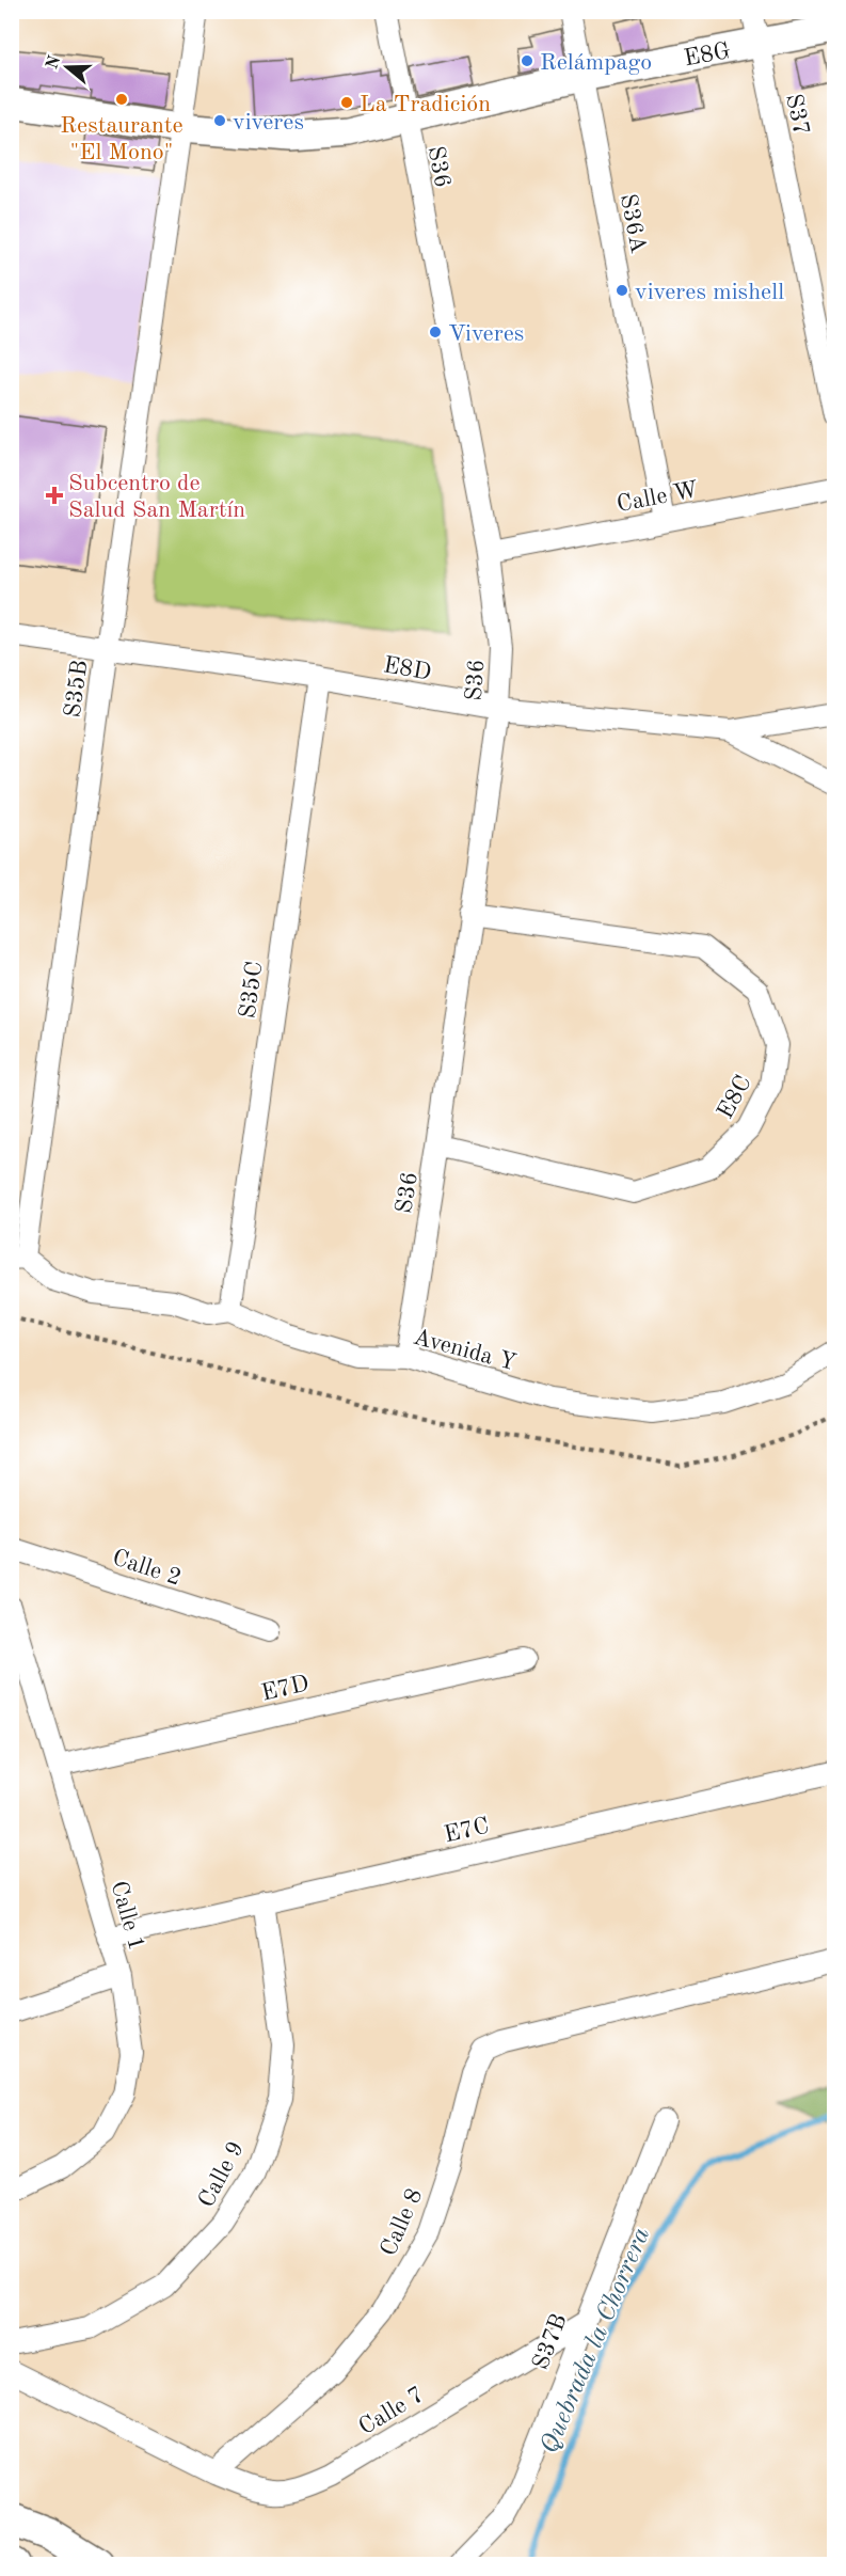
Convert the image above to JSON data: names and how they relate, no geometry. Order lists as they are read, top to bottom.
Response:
{
  "streets": {
    "street": [
      "E8G",
      "S37",
      "S36",
      "S36A",
      "Calle W",
      "E8D",
      "S35B",
      "S35C",
      "E8C",
      "Avenida Y",
      "Calle 2",
      "E7D",
      "E7C",
      "Calle 1",
      "Calle 9",
      "Calle 8",
      "S37B",
      "Calle 7"
    ]
  },
  "crossings": [
    ["E8G", "S37"],
    ["E8G", "S36"],
    ["E8G", "S36A"],
    ["E8G", "S35B"],
    ["S36", "Calle W"],
    ["S36", "E8D"],
    ["S36", "E8C"],
    ["S36", "Avenida Y"],
    ["S36A", "Calle W"],
    ["E8D", "S35B"],
    ["E8D", "S35C"],
    ["S35B", "Avenida Y"],
    ["S35C", "Avenida Y"],
    ["E7D", "Calle 1"],
    ["E7C", "Calle 1"],
    ["E7C", "Calle 9"],
    ["Calle 8", "Calle 7"],
    ["S37B", "Calle 7"]
  ],
  "water": ["Quebrada la Chorrera"],
  "places": {
    "other": [
      "Relámpago",
      "Restaurante \"El Mono\"",
      "La Tradición",
      "viveres",
      "viveres mishell",
      "Viveres"
    ],
    "health": ["Subcentro de Salud San Martín"]
  },
  "north": "left"
}
